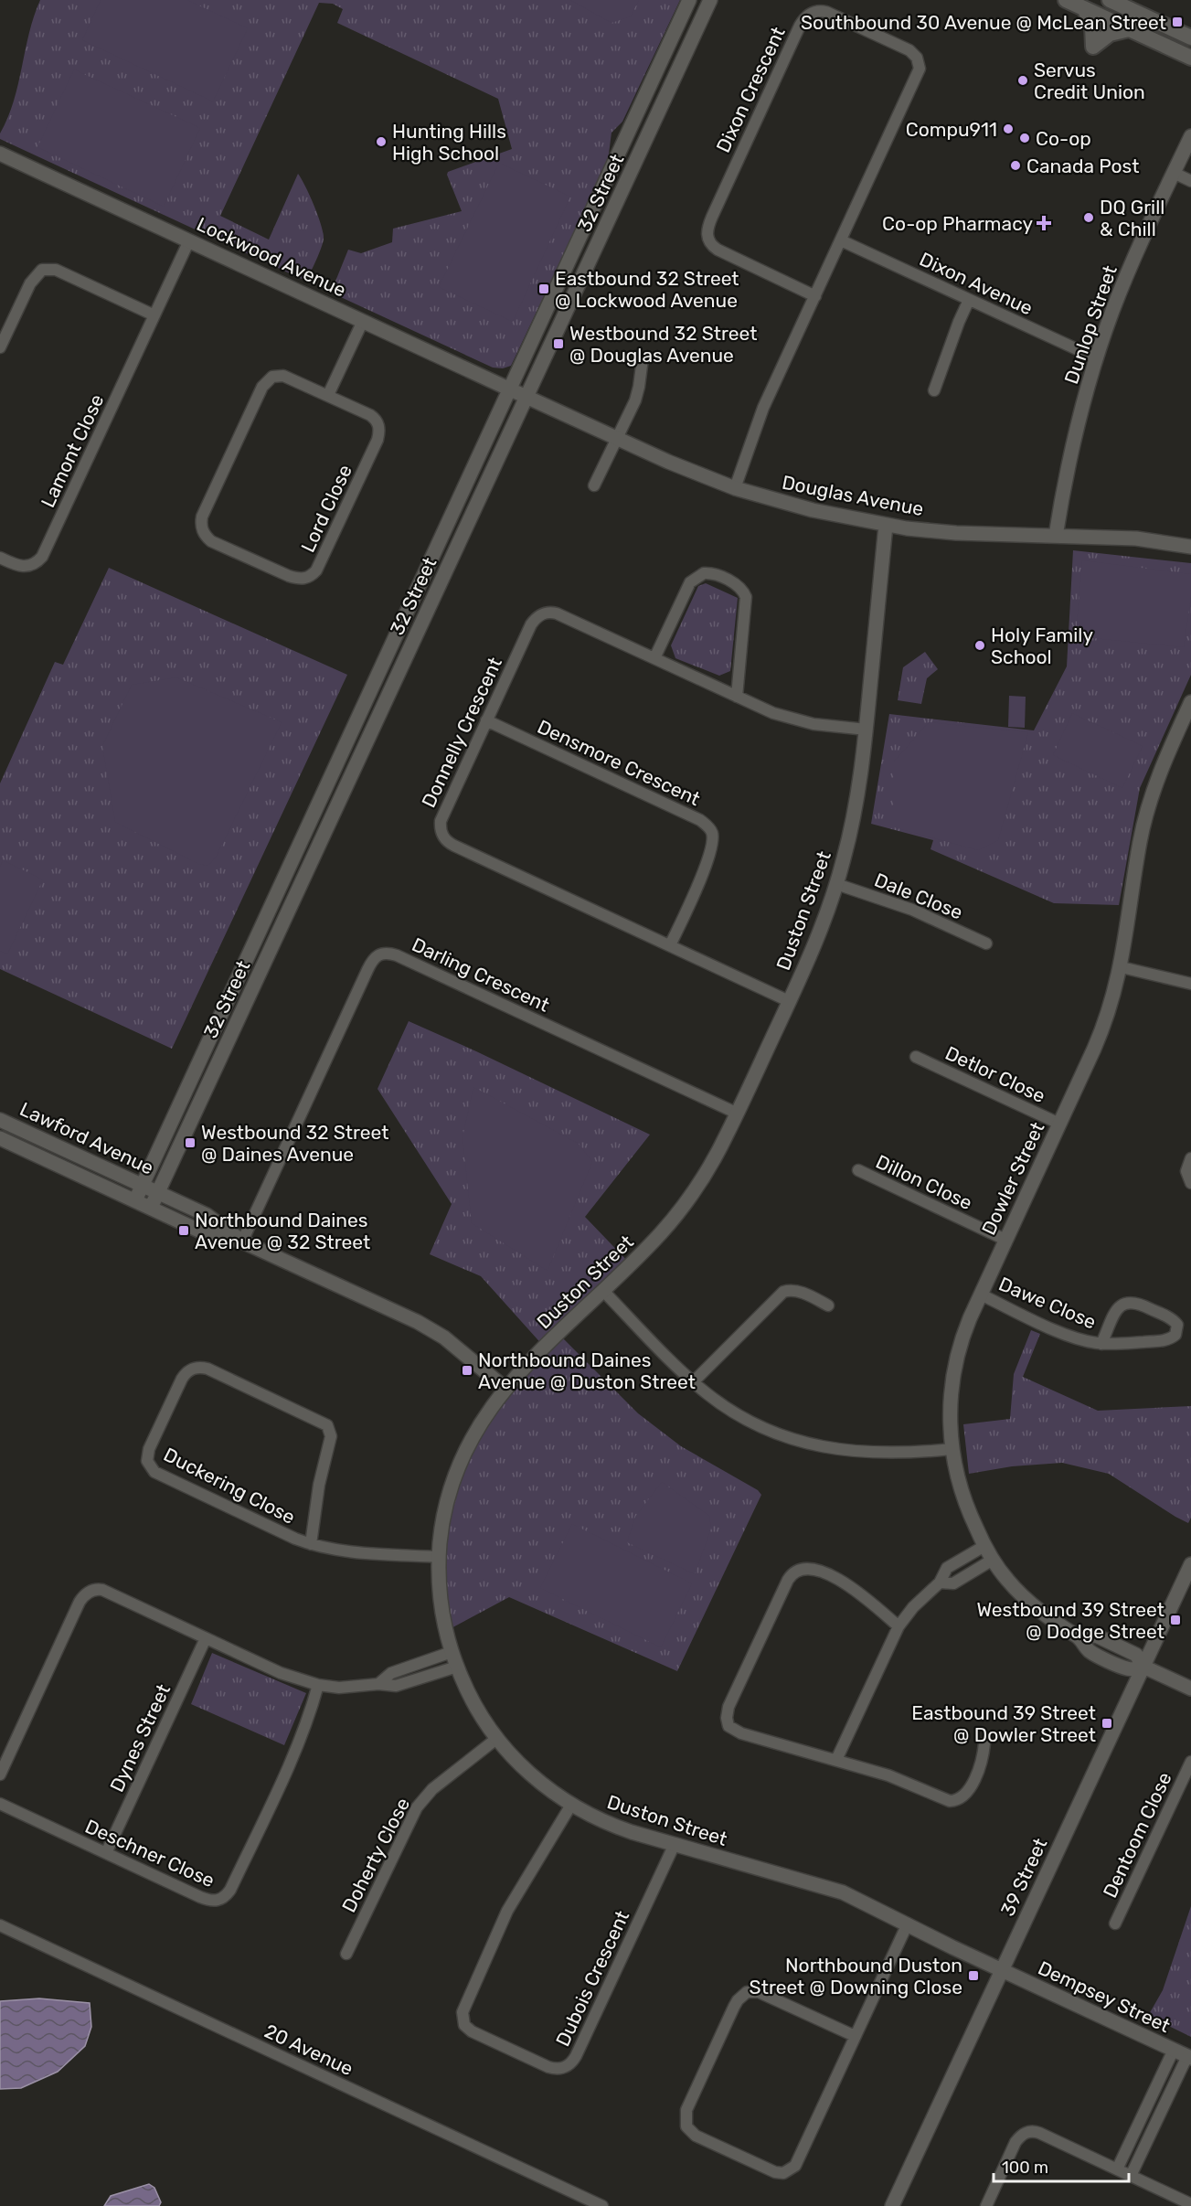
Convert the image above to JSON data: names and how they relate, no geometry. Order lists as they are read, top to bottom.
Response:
{
  "streets": {
    "street": [
      "Dixon Crescent",
      "32 Street",
      "Lockwood Avenue",
      "Dixon Avenue",
      "Dunlop Street",
      "Lamont Close",
      "Douglas Avenue",
      "Lord Close",
      "Donnelly Crescent",
      "Densmore Crescent",
      "Dale Close",
      "Duston Street",
      "Darling Crescent",
      "Detlor Close",
      "Lawford Avenue",
      "Dowler Street",
      "Dillon Close",
      "Dawe Close",
      "Duckering Close",
      "Dynes Street",
      "Dentoom Close",
      "Deschner Close",
      "Doherty Close",
      "39 Street",
      "Dubois Crescent",
      "Dempsey Street",
      "20 Avenue"
    ]
  },
  "crossings": [
    ["Dixon Crescent", "Dixon Avenue"],
    ["Dixon Crescent", "Douglas Avenue"],
    ["32 Street", "Lockwood Avenue"],
    ["32 Street", "Douglas Avenue"],
    ["32 Street", "Lawford Avenue"],
    ["Lockwood Avenue", "Lamont Close"],
    ["Lockwood Avenue", "Douglas Avenue"],
    ["Dixon Avenue", "Dunlop Street"],
    ["Dunlop Street", "Douglas Avenue"],
    ["Douglas Avenue", "Duston Street"],
    ["Donnelly Crescent", "Densmore Crescent"],
    ["Donnelly Crescent", "Duston Street"],
    ["Dale Close", "Duston Street"],
    ["Duston Street", "Darling Crescent"],
    ["Duston Street", "Duckering Close"],
    ["Duston Street", "Doherty Close"],
    ["Duston Street", "39 Street"],
    ["Duston Street", "Dubois Crescent"],
    ["Duston Street", "Dempsey Street"],
    ["Darling Crescent", "Lawford Avenue"],
    ["Detlor Close", "Dowler Street"],
    ["Dowler Street", "Dillon Close"],
    ["Dowler Street", "Dawe Close"],
    ["Dowler Street", "39 Street"],
    ["Dynes Street", "Deschner Close"],
    ["39 Street", "Dempsey Street"]
  ],
  "places": {
    "transit": [
      "Southbound 30 Avenue @ McLean Street",
      "Eastbound 32 Street @ Lockwood Avenue",
      "Westbound 32 Street @ Douglas Avenue",
      "Westbound 32 Street @ Daines Avenue",
      "Northbound Daines Avenue @ 32 Street",
      "Northbound Daines Avenue @ Duston Street",
      "Westbound 39 Street @ Dodge Street",
      "Eastbound 39 Street @ Dowler Street",
      "Northbound Duston Street @ Downing Close"
    ],
    "other": [
      "Servus Credit Union",
      "Compu911",
      "Co-op",
      "Hunting Hills High School",
      "Canada Post",
      "DQ Grill & Chill",
      "Holy Family School"
    ],
    "health": ["Co-op Pharmacy"]
  },
  "scale_bar": "100 m"
}
